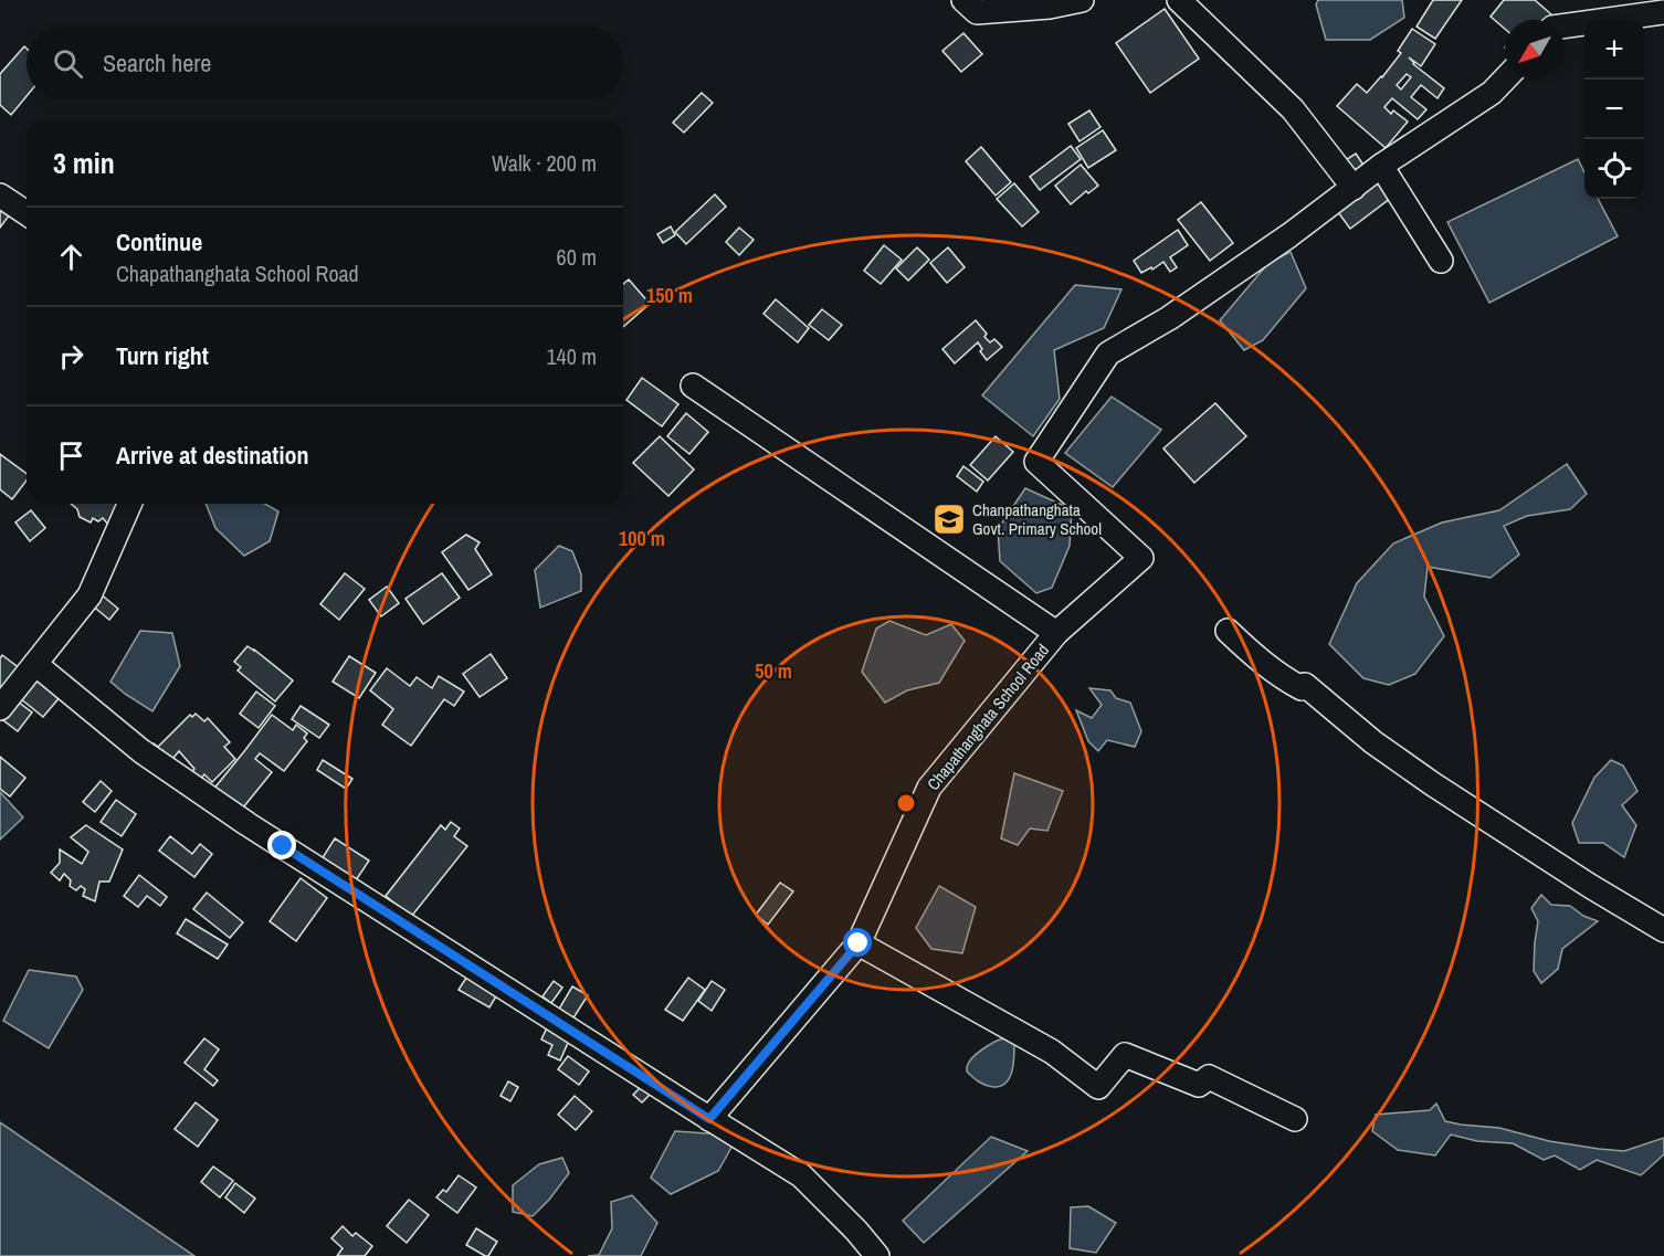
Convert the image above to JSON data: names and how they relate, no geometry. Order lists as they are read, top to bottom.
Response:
{
  "streets": {
    "street": ["Chapathanghata School Road"]
  },
  "places": {
    "school or university": ["Chanpathanghata Govt. Primary School"]
  },
  "north": "bottom left",
  "page": {
    "map_buttons": ["+", "−"],
    "search": "Search here",
    "heading": ["3 min", "Walk · 200 m"],
    "list": [
      ["Continue", "Chapathanghata School Road", "60 m"],
      ["Turn right", "140 m"],
      "Arrive at destination"
    ]
  },
  "rings": ["150 m", "100 m", "50 m"]
}
